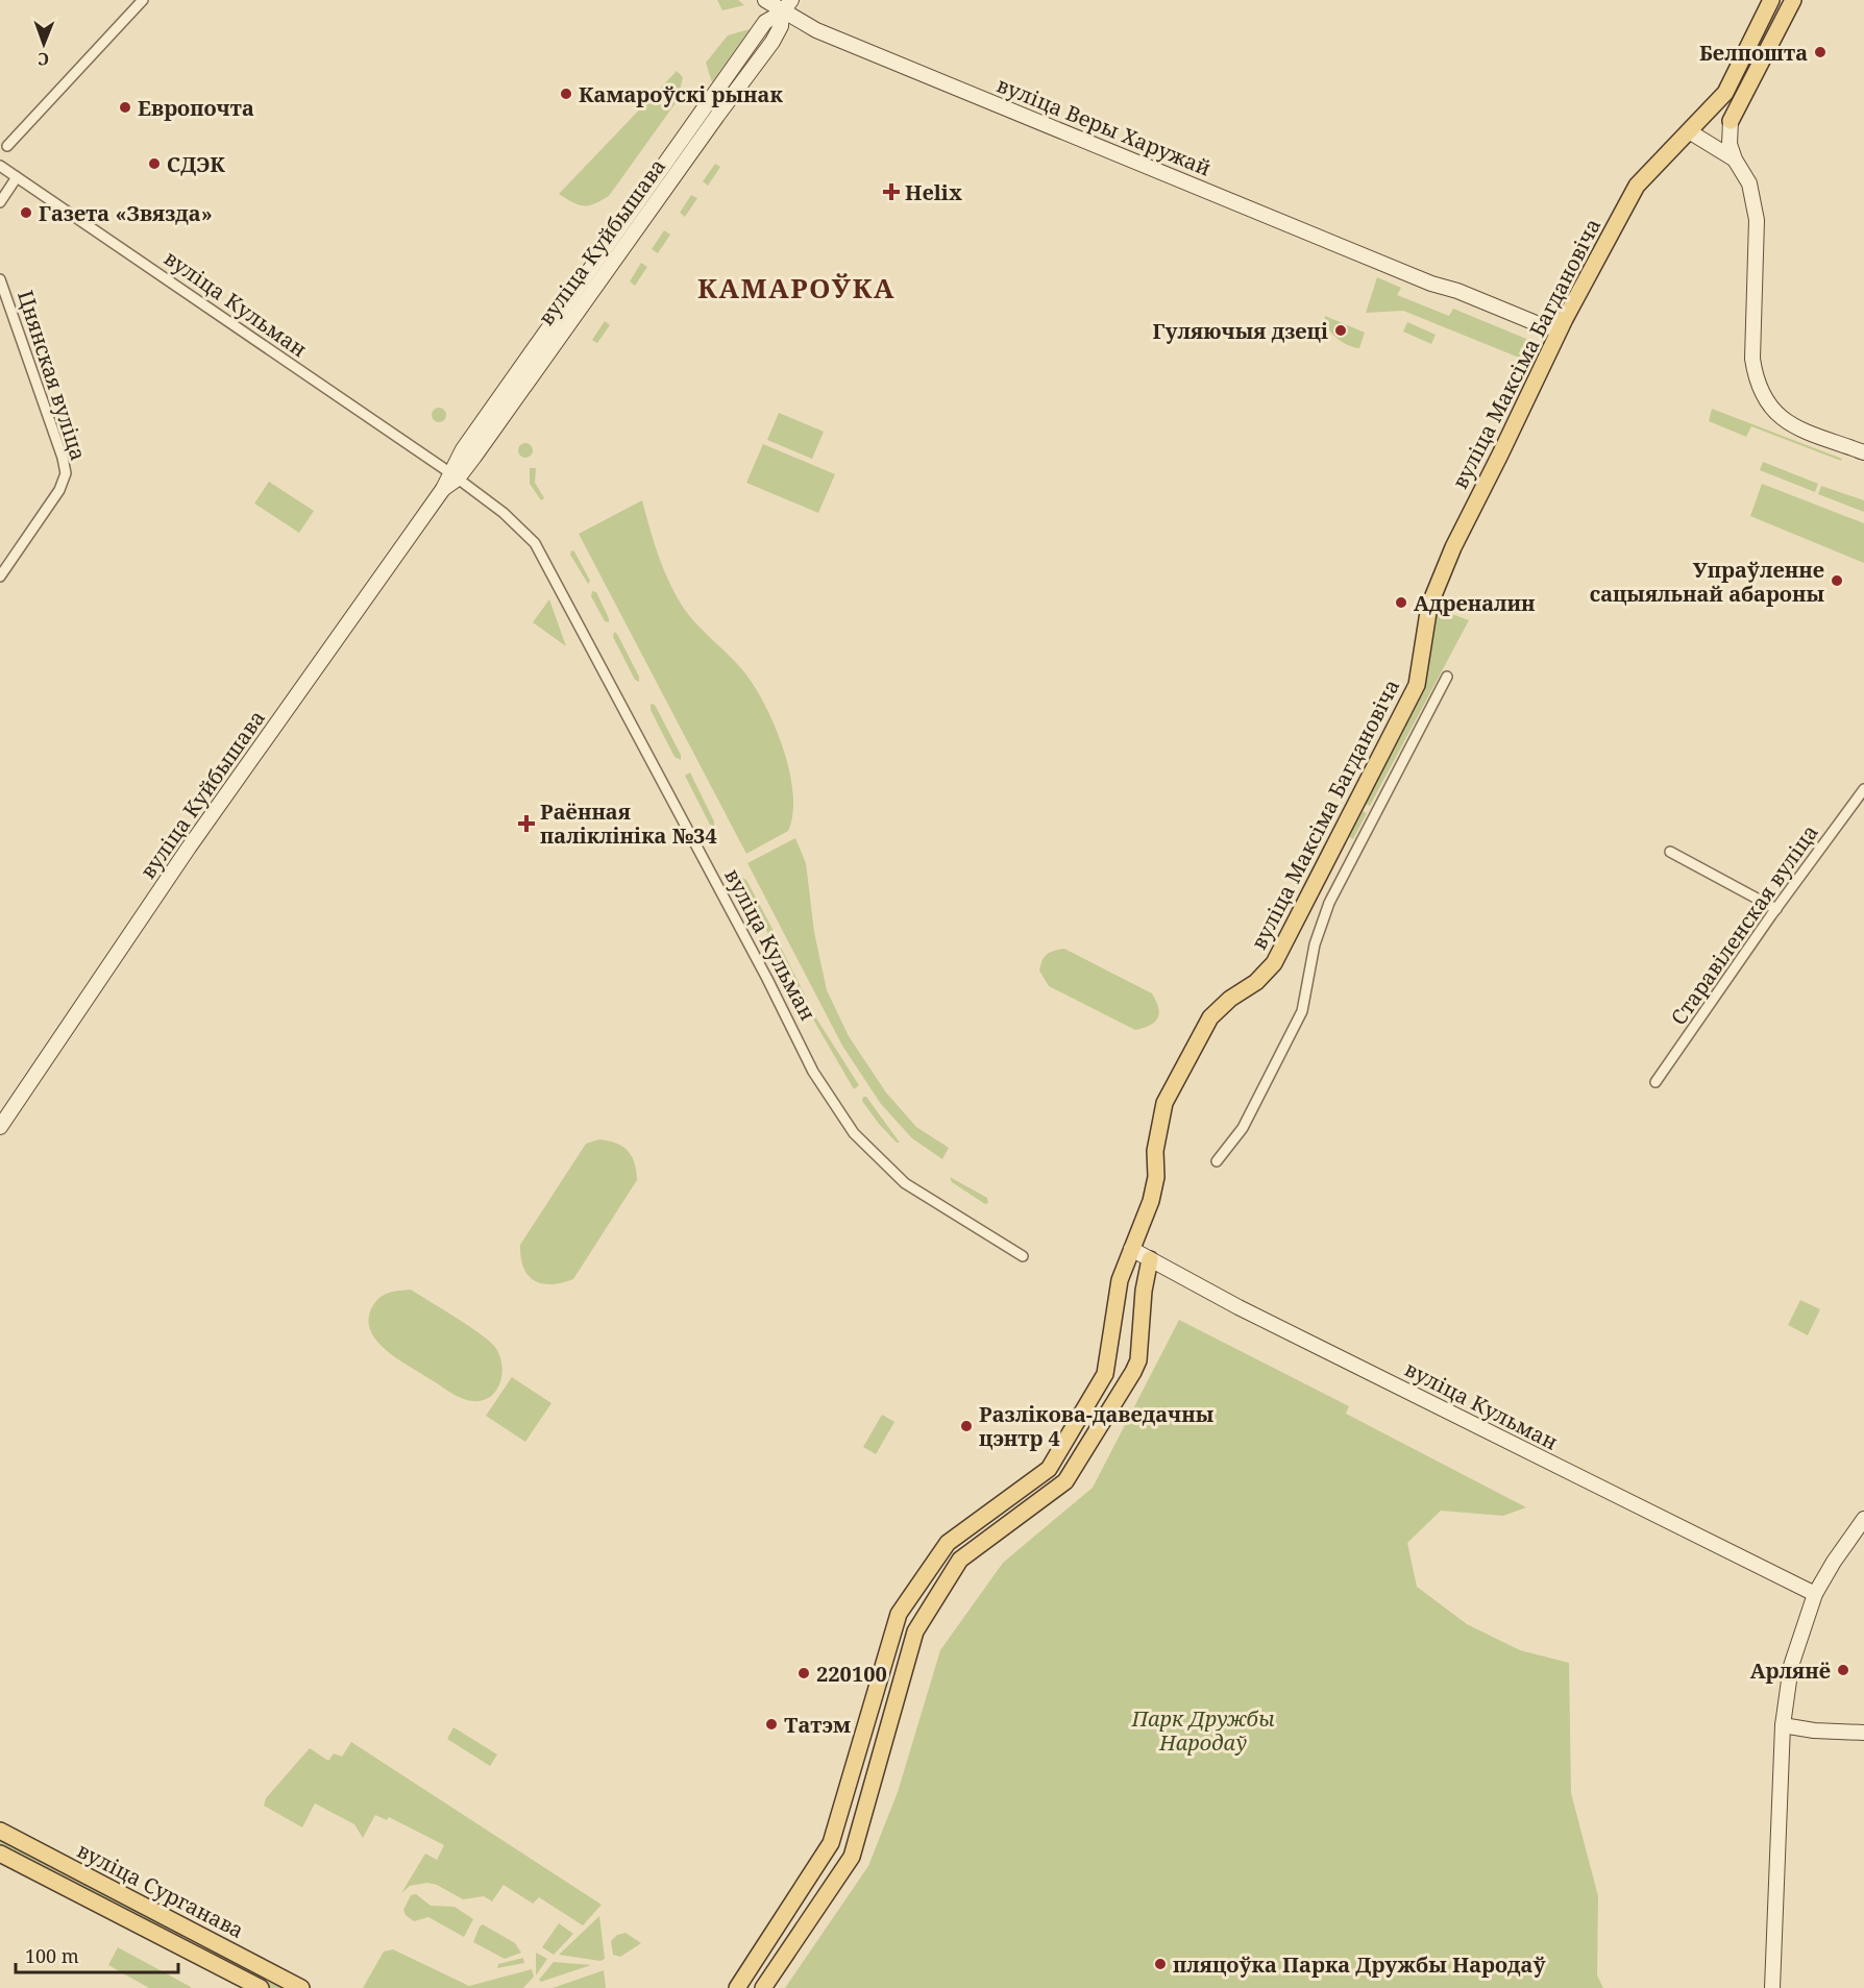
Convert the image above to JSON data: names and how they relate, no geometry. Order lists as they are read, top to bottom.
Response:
{
  "streets": {
    "main road": [
      "вуліца Веры Харужай",
      "вуліца Куйбышава",
      "вуліца Кульман",
      "вуліца Максіма Багдановіча",
      "вуліца Сурганава"
    ],
    "street": ["Цнянская вуліца", "Старавіленская вуліца"]
  },
  "crossings": [
    ["вуліца Веры Харужай", "вуліца Куйбышава"],
    ["вуліца Веры Харужай", "вуліца Максіма Багдановіча"],
    ["вуліца Куйбышава", "вуліца Кульман"],
    ["вуліца Кульман", "вуліца Максіма Багдановіча"]
  ],
  "districts": ["КАМАРОЎКА"],
  "parks": ["Парк Дружбы Народаў"],
  "places": {
    "other": [
      "Белпошта",
      "Камароўскі рынак",
      "Европочта",
      "СДЭК",
      "Газета «Звязда»",
      "Гуляючыя дзеці",
      "Упраўленне сацыяльнай абароны",
      "Адреналин",
      "Разлікова-даведачны цэнтр 4",
      "Арлянё",
      "220100",
      "Татэм",
      "пляцоўка Парка Дружбы Народаў"
    ],
    "health": ["Helix", "Раённая паліклініка №34"]
  },
  "scale_bar": "100 m",
  "north": "bottom"
}
